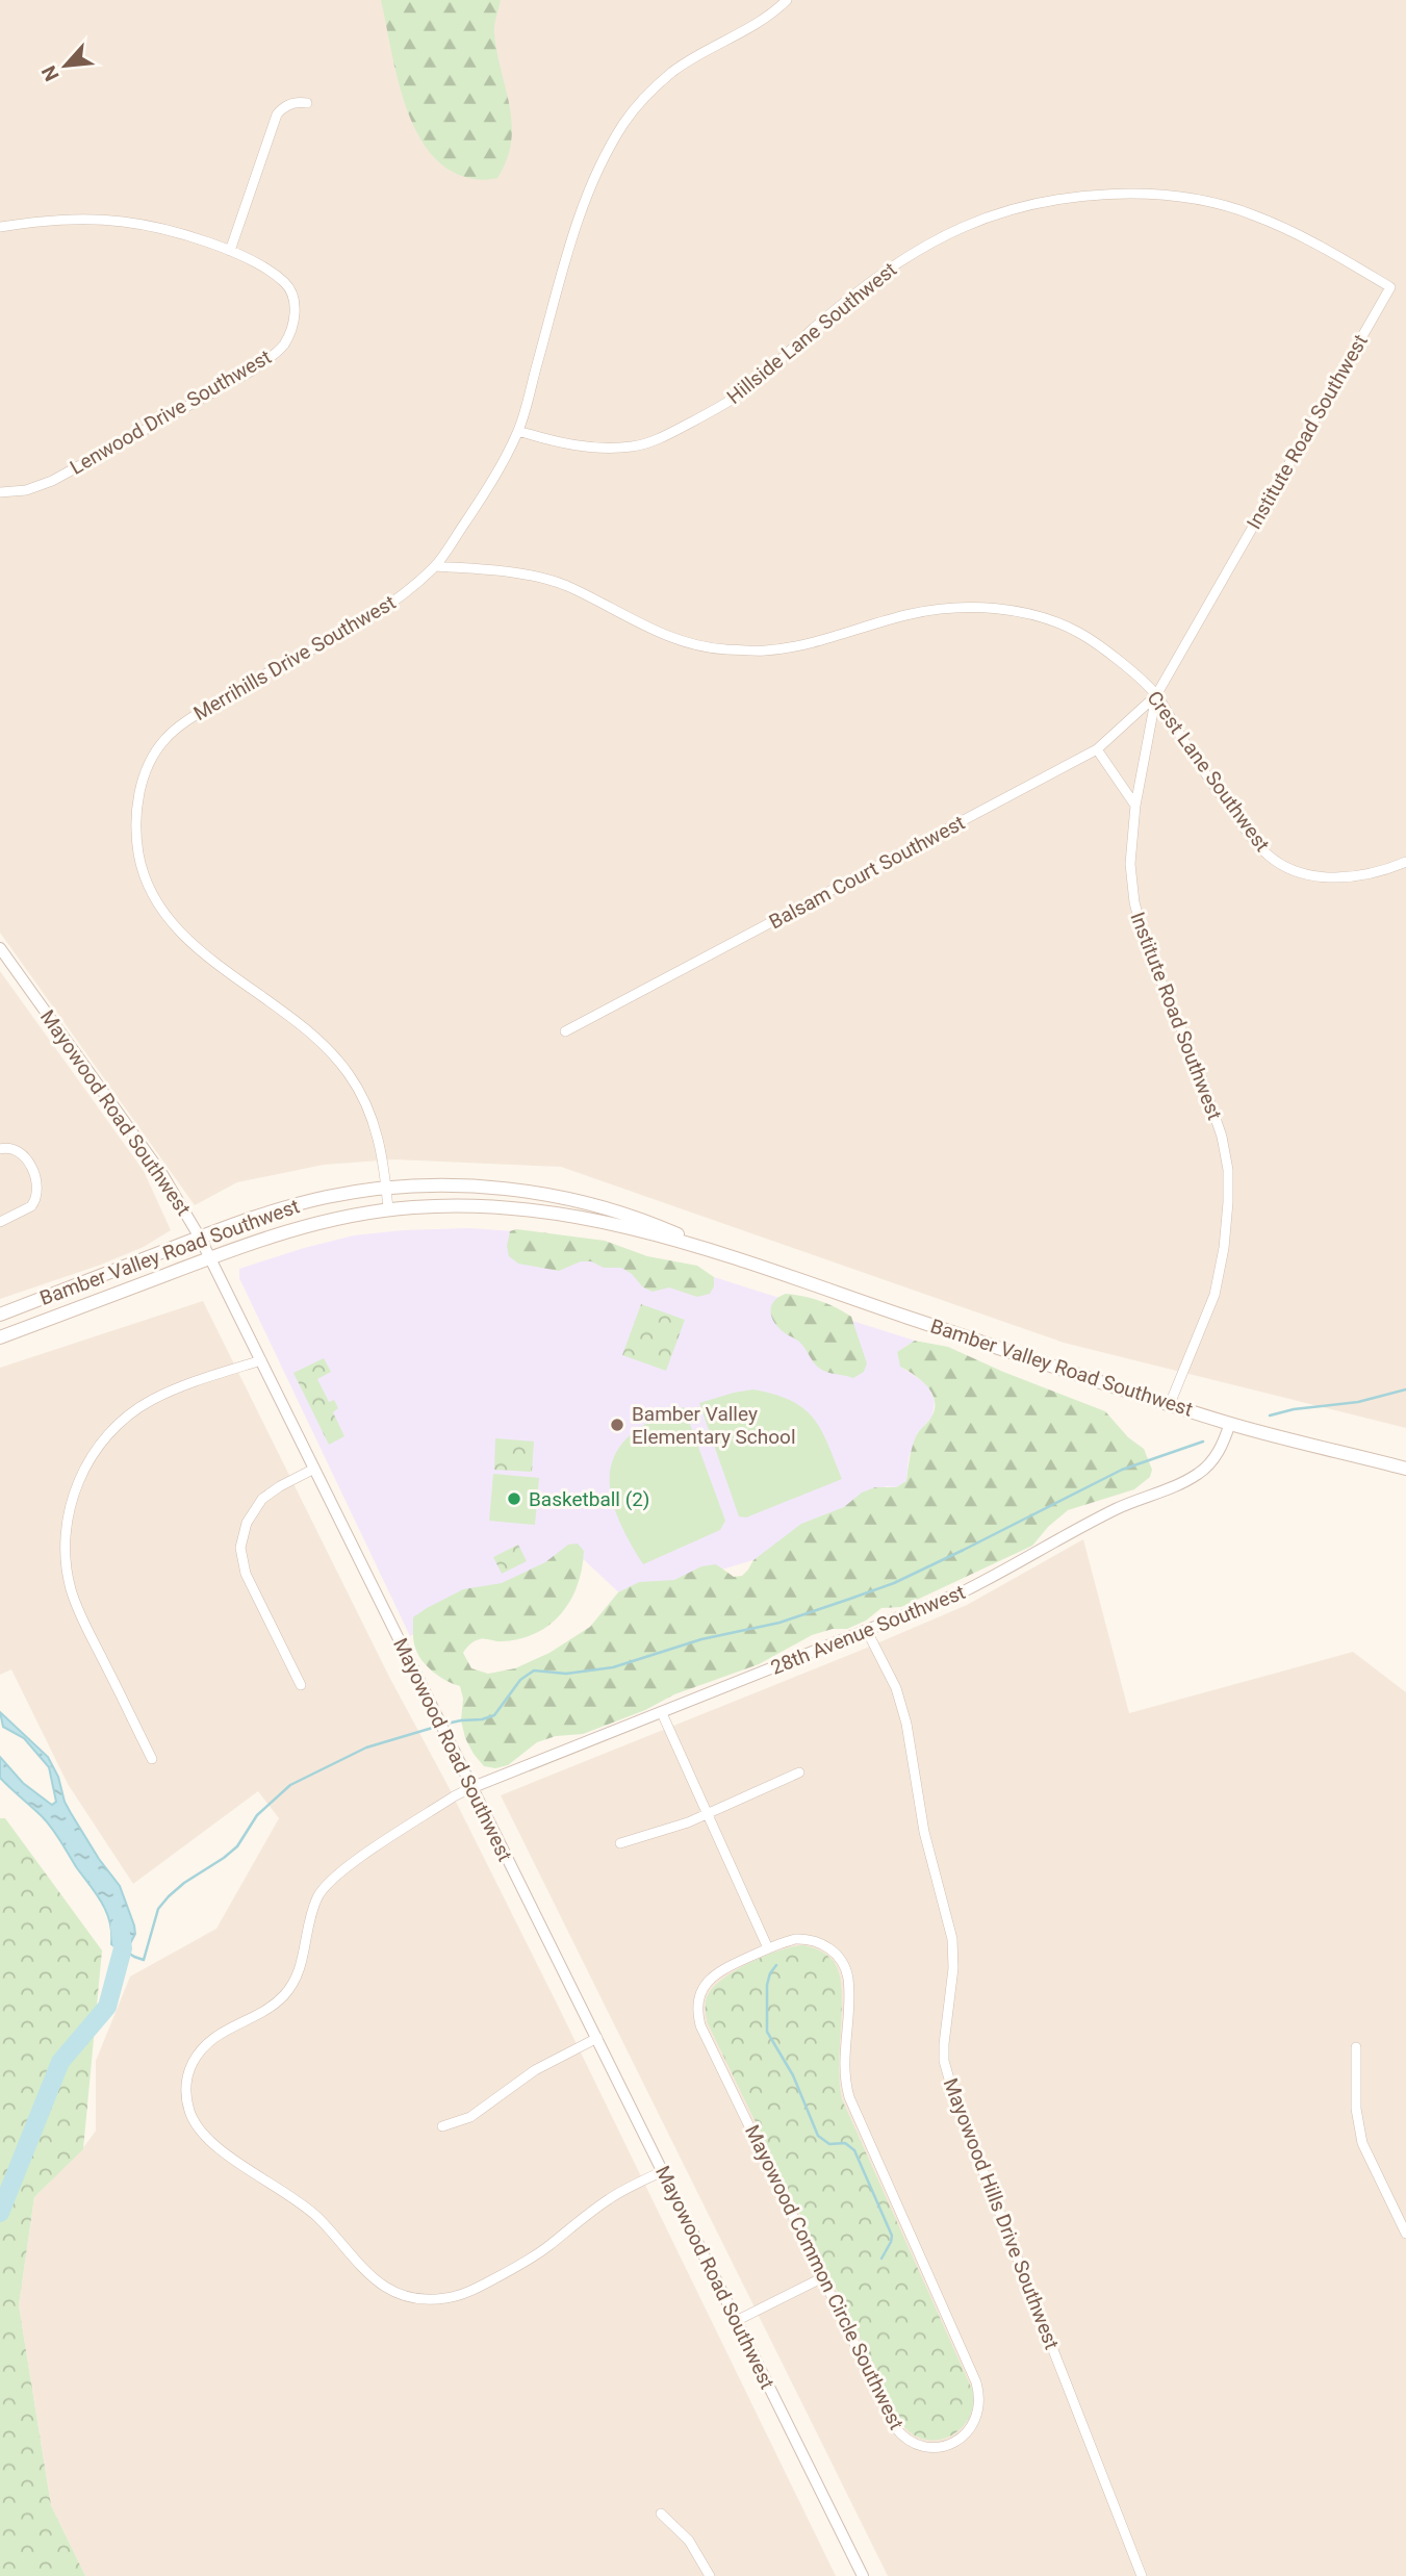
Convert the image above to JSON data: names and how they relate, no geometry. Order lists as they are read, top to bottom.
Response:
{
  "streets": {
    "main road": ["Bamber Valley Road Southwest"],
    "street": [
      "Hillside Lane Southwest",
      "Lenwood Drive Southwest",
      "Institute Road Southwest",
      "Merrihills Drive Southwest",
      "Crest Lane Southwest",
      "Balsam Court Southwest",
      "Mayowood Road Southwest",
      "28th Avenue Southwest",
      "Mayowood Hills Drive Southwest",
      "Mayowood Common Circle Southwest"
    ]
  },
  "crossings": [
    ["Hillside Lane Southwest", "Institute Road Southwest"],
    ["Hillside Lane Southwest", "Merrihills Drive Southwest"],
    ["Institute Road Southwest", "Crest Lane Southwest"],
    ["Institute Road Southwest", "Balsam Court Southwest"],
    ["Institute Road Southwest", "Bamber Valley Road Southwest"],
    ["Merrihills Drive Southwest", "Crest Lane Southwest"],
    ["Merrihills Drive Southwest", "Bamber Valley Road Southwest"],
    ["Crest Lane Southwest", "Balsam Court Southwest"],
    ["Mayowood Road Southwest", "Bamber Valley Road Southwest"],
    ["Mayowood Road Southwest", "28th Avenue Southwest"],
    ["Bamber Valley Road Southwest", "28th Avenue Southwest"],
    ["28th Avenue Southwest", "Mayowood Hills Drive Southwest"]
  ],
  "places": ["Bamber Valley Elementary School", "Basketball (2)"],
  "north": "bottom left"
}
